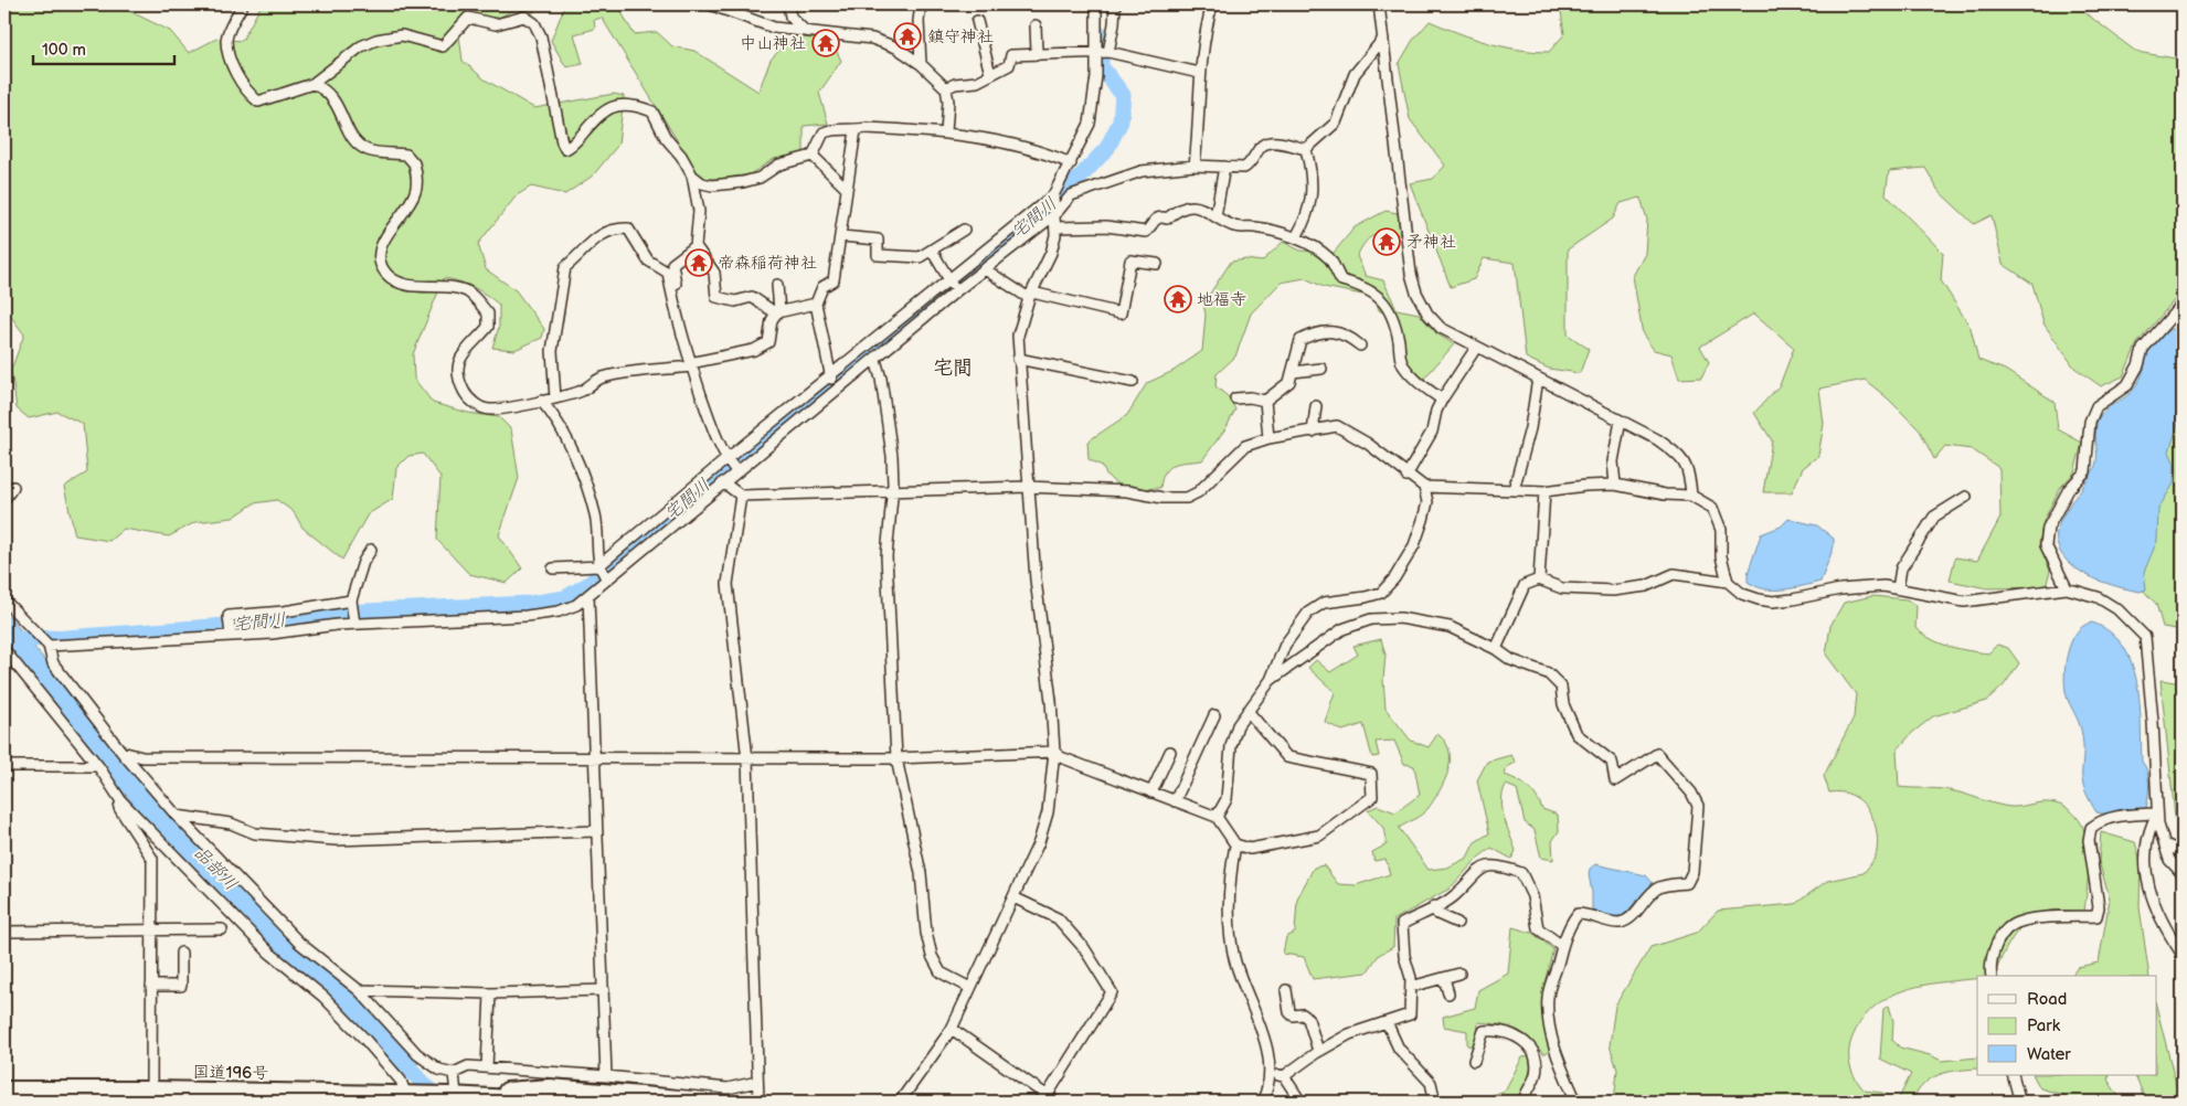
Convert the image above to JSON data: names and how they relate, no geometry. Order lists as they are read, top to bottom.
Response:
{
  "streets": {
    "highway": ["国道196号"]
  },
  "districts": ["宅間"],
  "water": ["宅間川", "品部川"],
  "places": {
    "temple": [
      "鎮守神社",
      "中山神社",
      "矛神社",
      "帝森稲荷神社",
      "地福寺"
    ]
  },
  "legend": ["Road", "Park", "Water"],
  "scale_bar": "100 m"
}
